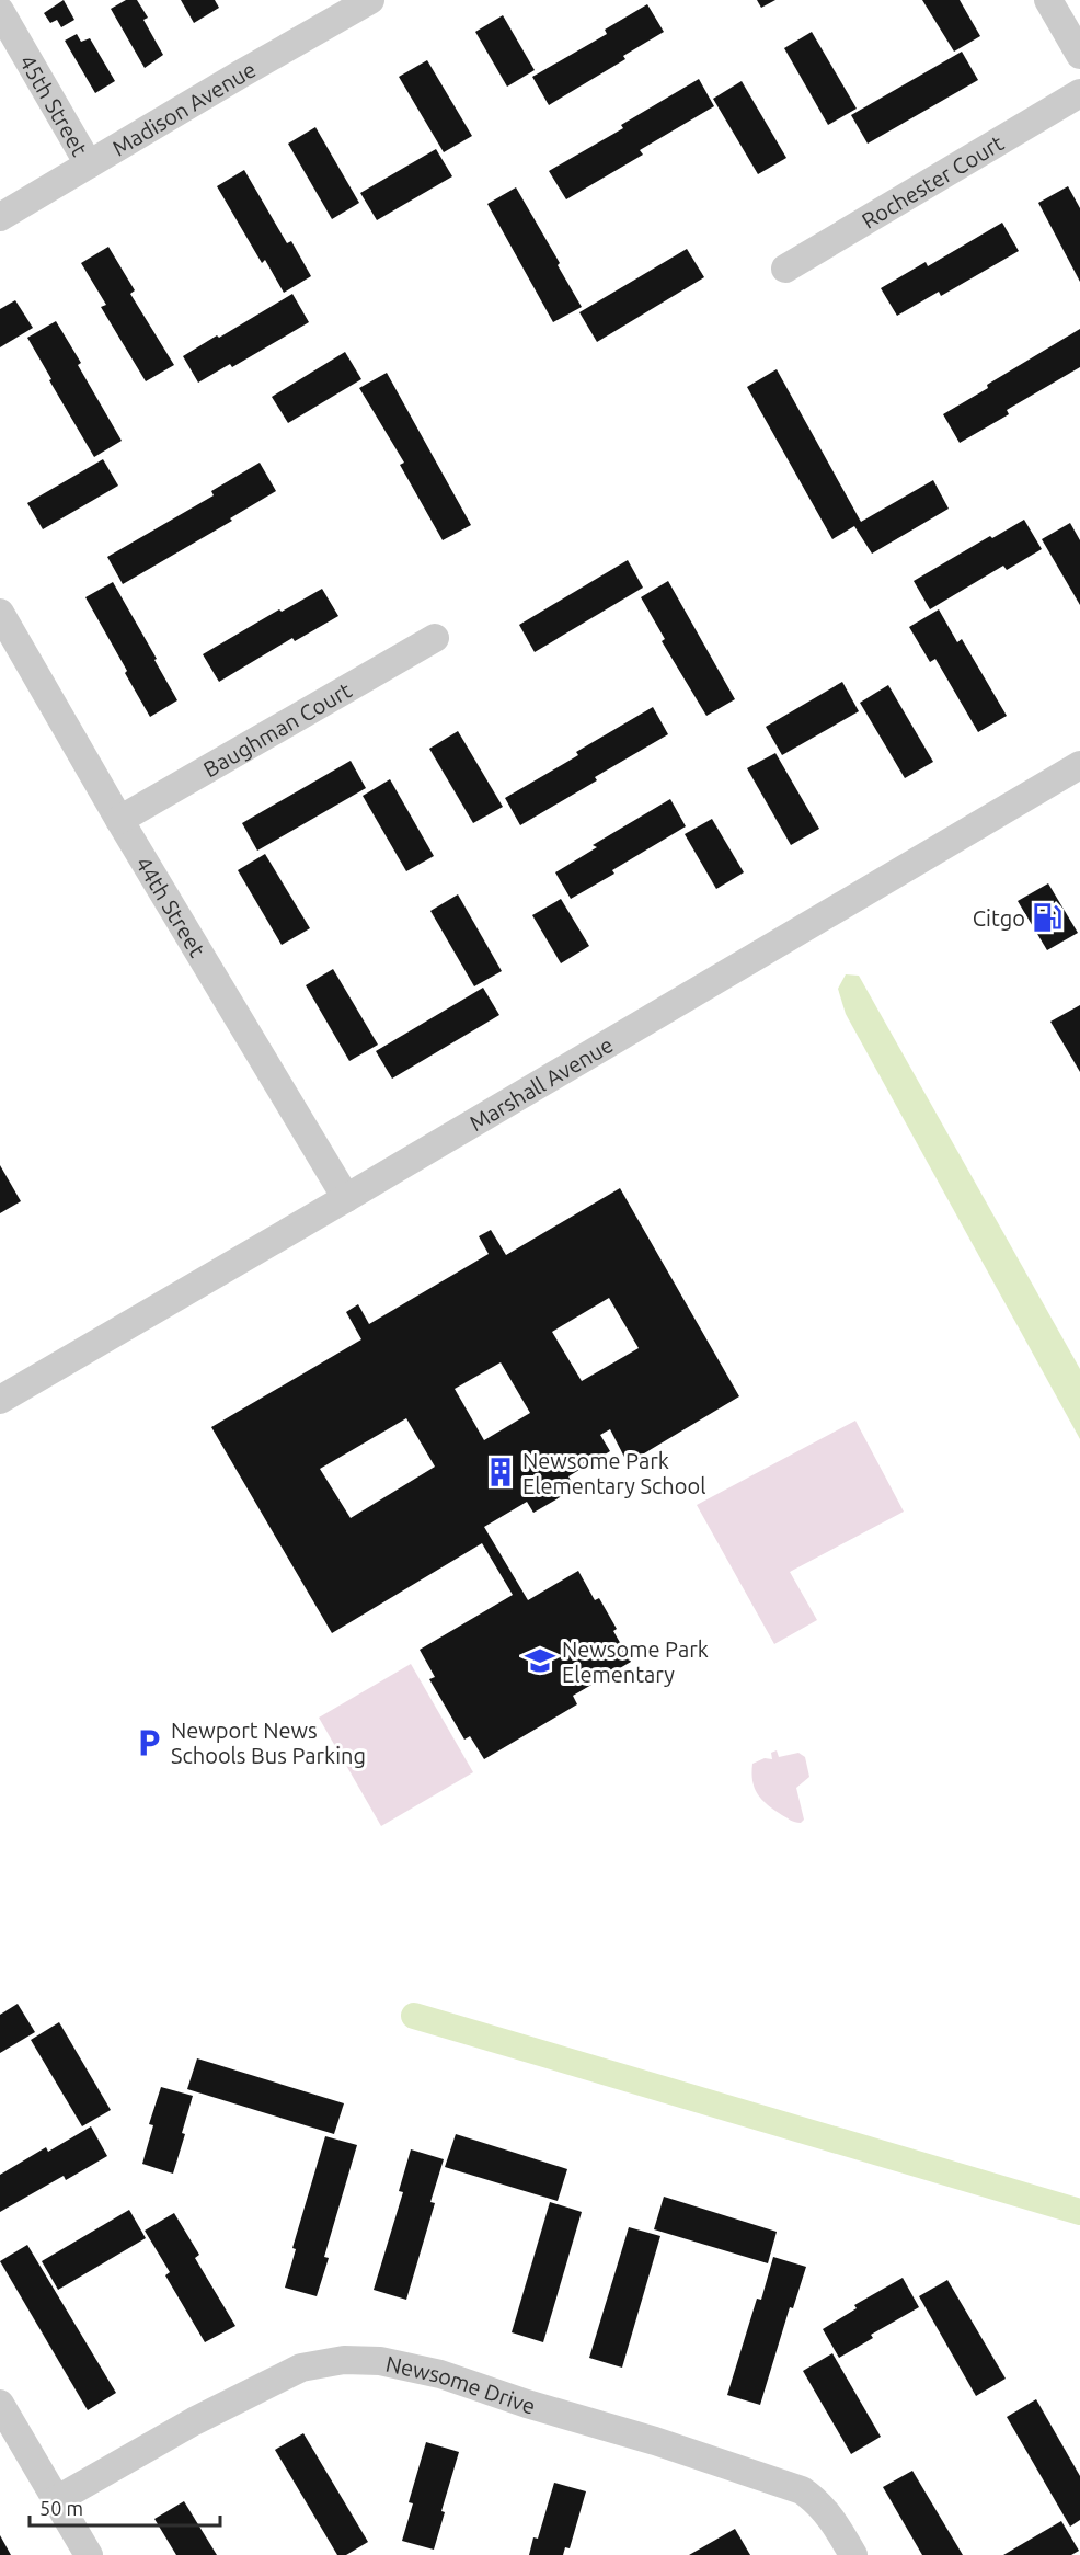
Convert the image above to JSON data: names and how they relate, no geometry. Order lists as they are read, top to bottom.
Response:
{
  "streets": {
    "street": [
      "45th Street",
      "Madison Avenue",
      "Rochester Court",
      "Baughman Court",
      "44th Street",
      "Marshall Avenue",
      "Newsome Drive"
    ]
  },
  "crossings": [
    ["45th Street", "Madison Avenue"],
    ["Baughman Court", "44th Street"],
    ["44th Street", "Marshall Avenue"]
  ],
  "places": {
    "fuel station": ["Citgo"],
    "building": ["Newsome Park Elementary School"],
    "school or university": ["Newsome Park Elementary"],
    "parking": ["Newport News Schools Bus Parking"]
  },
  "scale_bar": "50 m"
}
